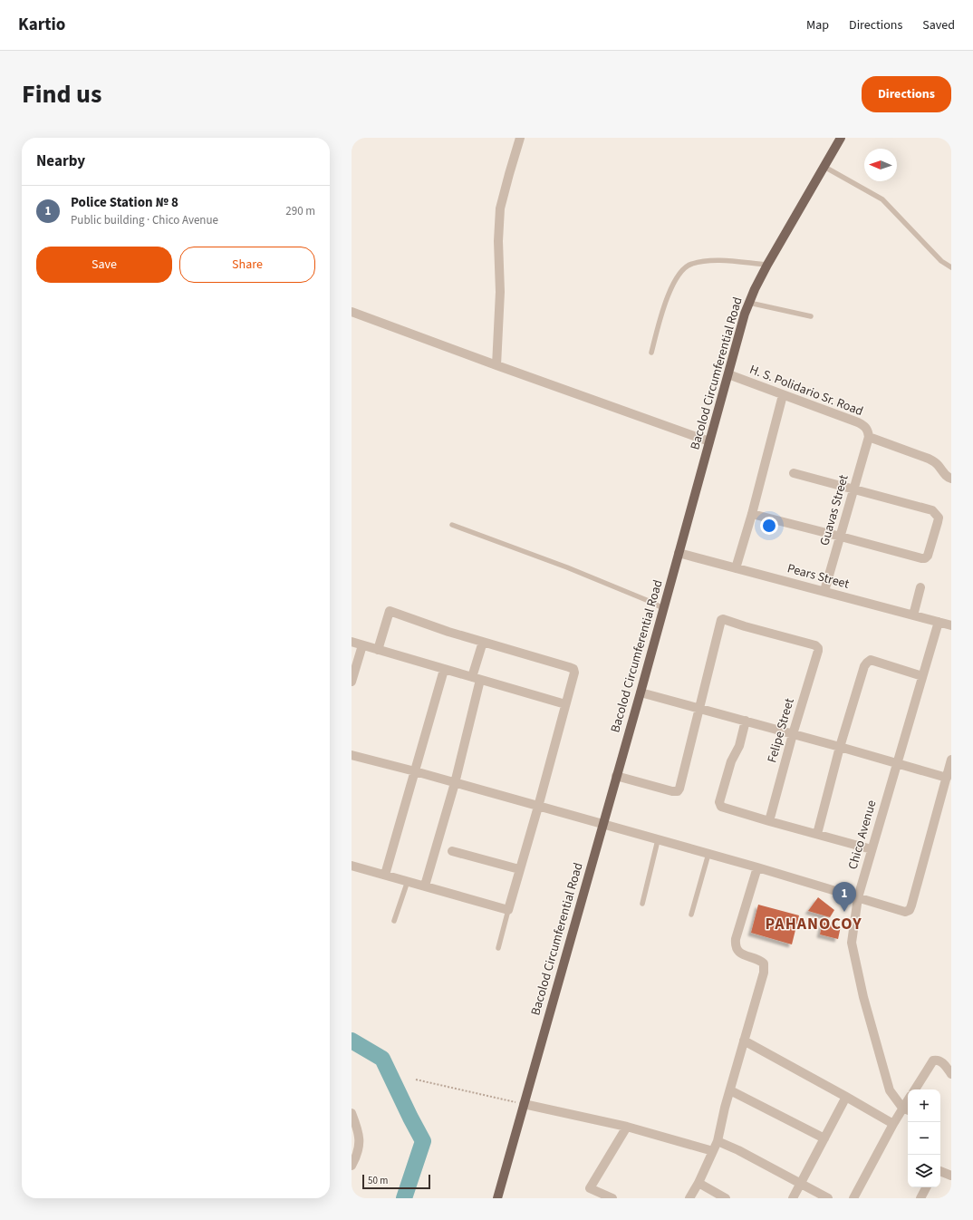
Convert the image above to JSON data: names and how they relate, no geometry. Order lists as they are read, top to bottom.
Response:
{
  "streets": {
    "main road": ["Bacolod Circumferential Road"],
    "street": [
      "H. S. Polidario Sr. Road",
      "Guavas Street",
      "Pears Street",
      "Felipe Street",
      "Chico Avenue"
    ]
  },
  "crossings": [
    ["Bacolod Circumferential Road", "H. S. Polidario Sr. Road"],
    ["Bacolod Circumferential Road", "Pears Street"],
    ["H. S. Polidario Sr. Road", "Guavas Street"],
    ["Guavas Street", "Pears Street"],
    ["Pears Street", "Chico Avenue"]
  ],
  "districts": ["PAHANOCOY"],
  "scale_bar": "50 m",
  "north": "left",
  "page": {
    "header": "Kartio",
    "nav": ["Map", "Directions", "Saved"],
    "title": "Find us",
    "buttons": [
      "Directions",
      ["Save", "Share"]
    ],
    "heading": "Nearby",
    "list": [
      {
        "mark": "1",
        "name": "Police Station № 8",
        "note": "Public building · Chico Avenue",
        "value": "290 m"
      }
    ],
    "pins": "1",
    "map_buttons": ["+", "−"],
    "scale": "50 m"
  }
}
